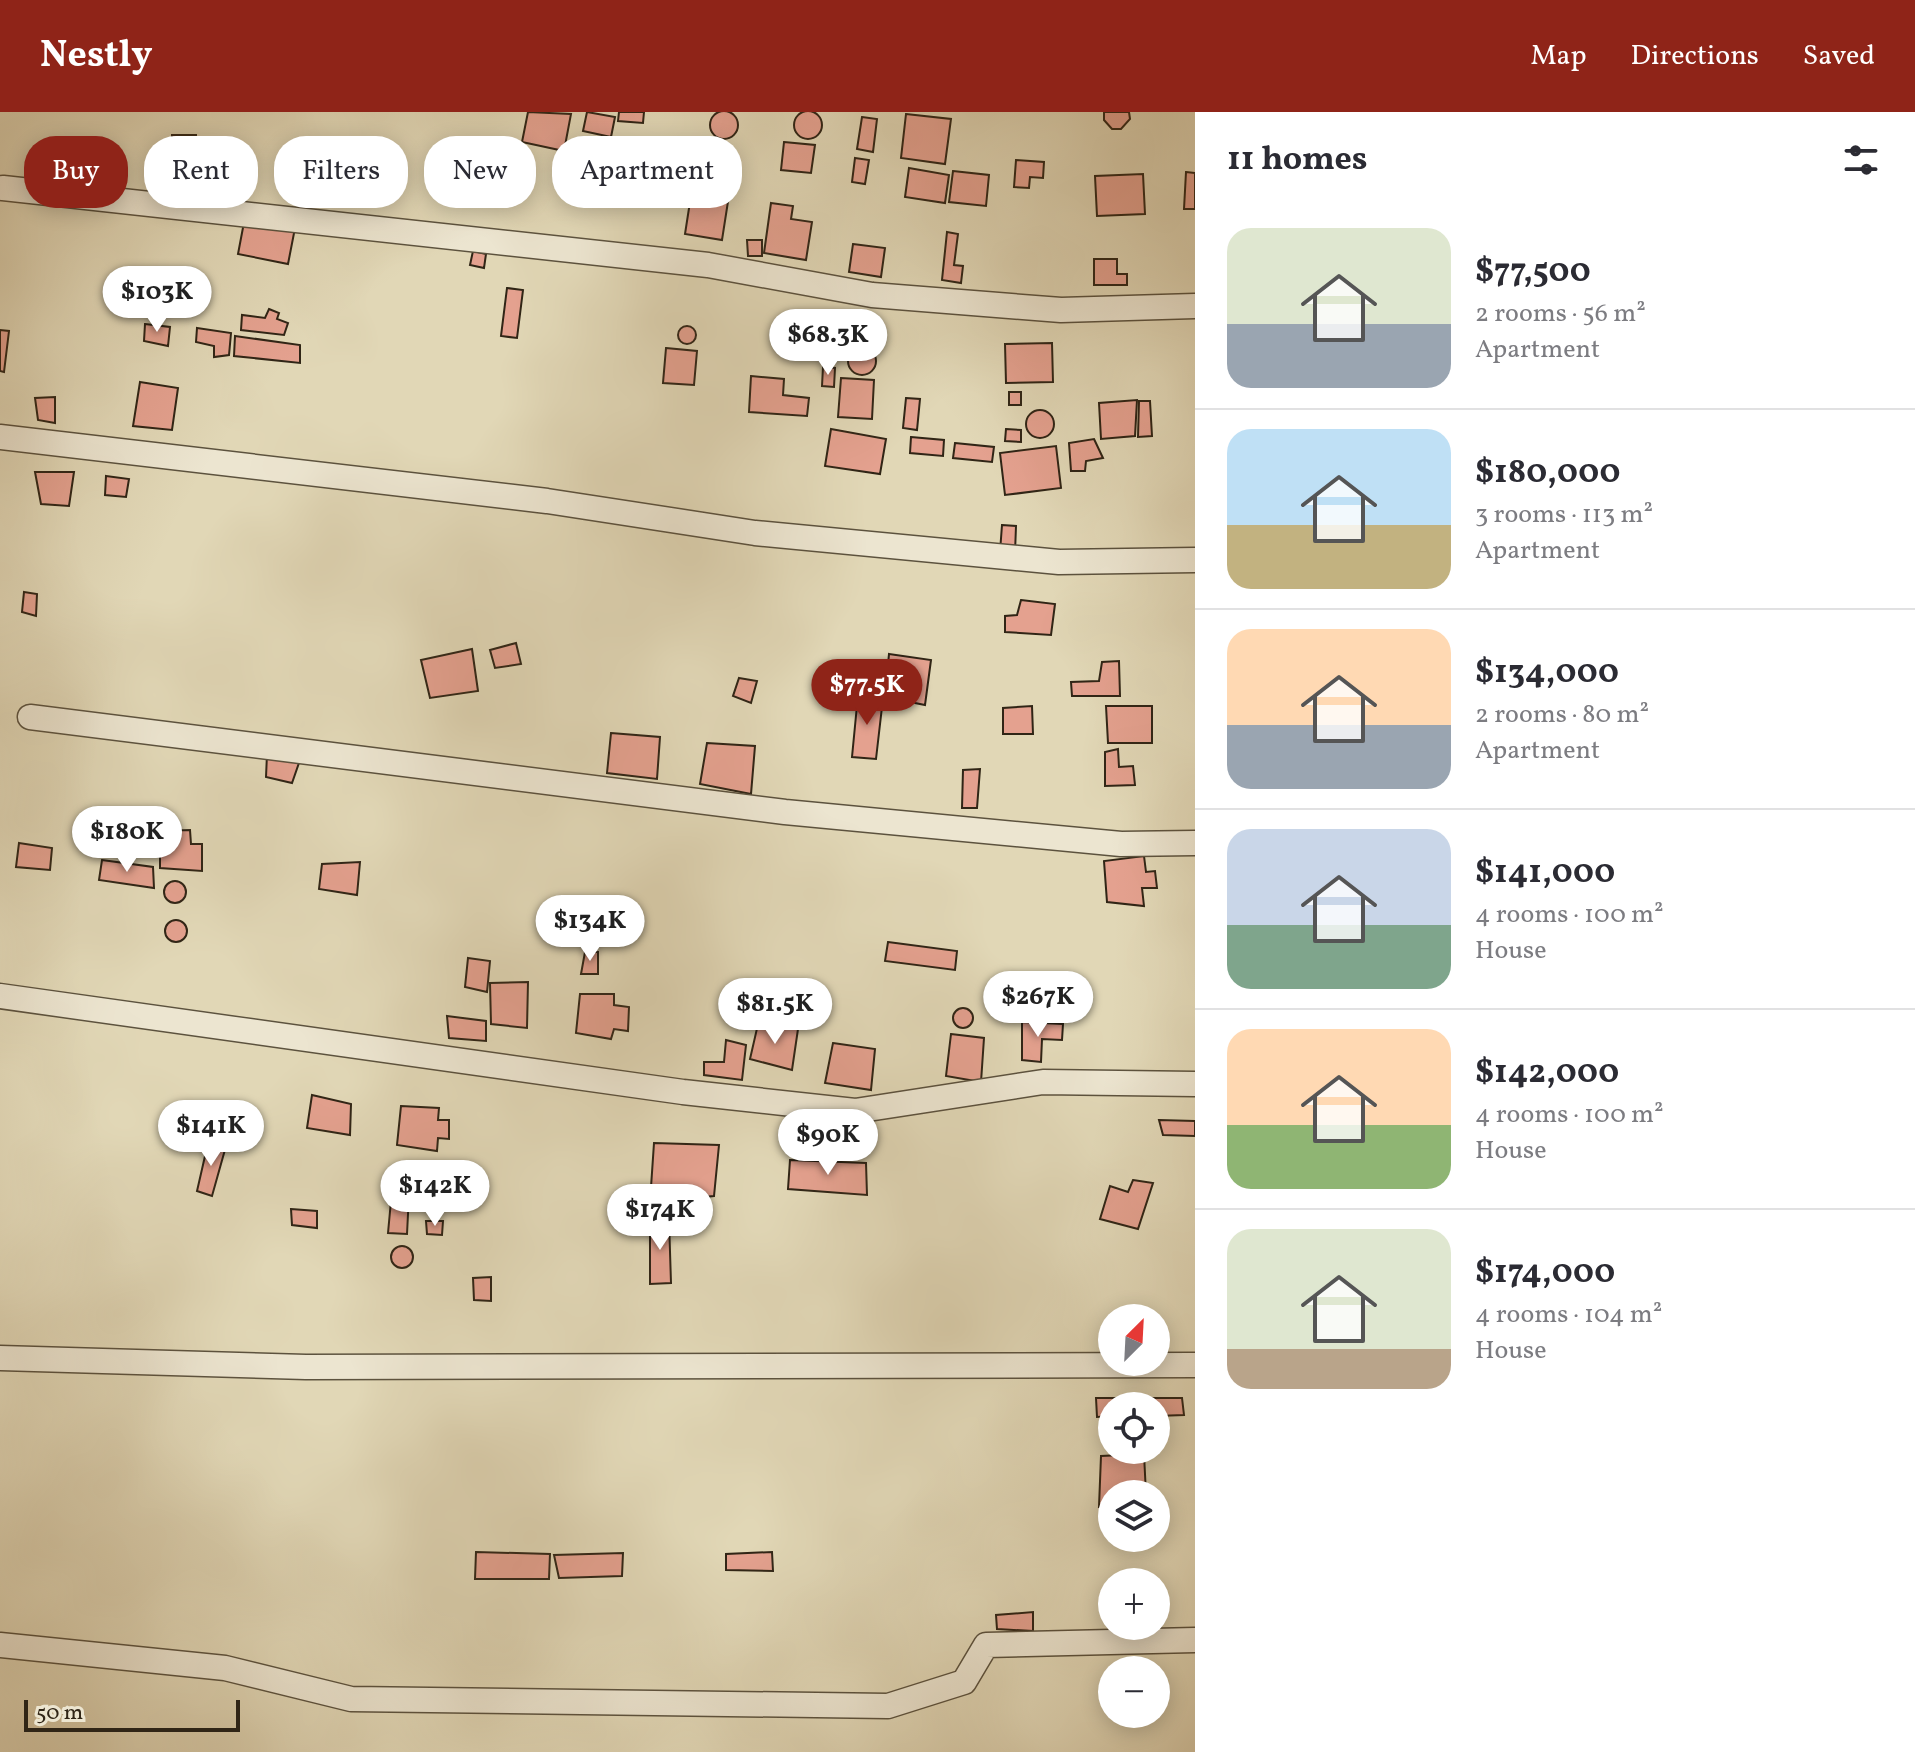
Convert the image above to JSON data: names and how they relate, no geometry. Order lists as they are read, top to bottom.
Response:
{
  "scale_bar": "50 m",
  "north": "top right",
  "page": {
    "header": "Nestly",
    "nav": ["Map", "Directions", "Saved"],
    "heading": "11 homes",
    "chip": [
      "Buy",
      "Rent",
      "Filters",
      "New",
      "Apartment"
    ],
    "list": [
      {
        "name": "$77,500",
        "note": "2 rooms · 56 m² · Apartment"
      },
      {
        "name": "$180,000",
        "note": "3 rooms · 113 m² · Apartment"
      },
      {
        "name": "$134,000",
        "note": "2 rooms · 80 m² · Apartment"
      },
      {
        "name": "$141,000",
        "note": "4 rooms · 100 m² · House"
      },
      {
        "name": "$142,000",
        "note": "4 rooms · 100 m² · House"
      },
      {
        "name": "$174,000",
        "note": "4 rooms · 104 m² · House"
      }
    ],
    "price": [
      "$103K",
      "$68.3K",
      "$77.5K",
      "$180K",
      "$134K",
      "$267K",
      "$81.5K",
      "$141K",
      "$90K",
      "$142K",
      "$174K"
    ],
    "map_buttons": ["+", "−"],
    "scale": "50 m"
  }
}
